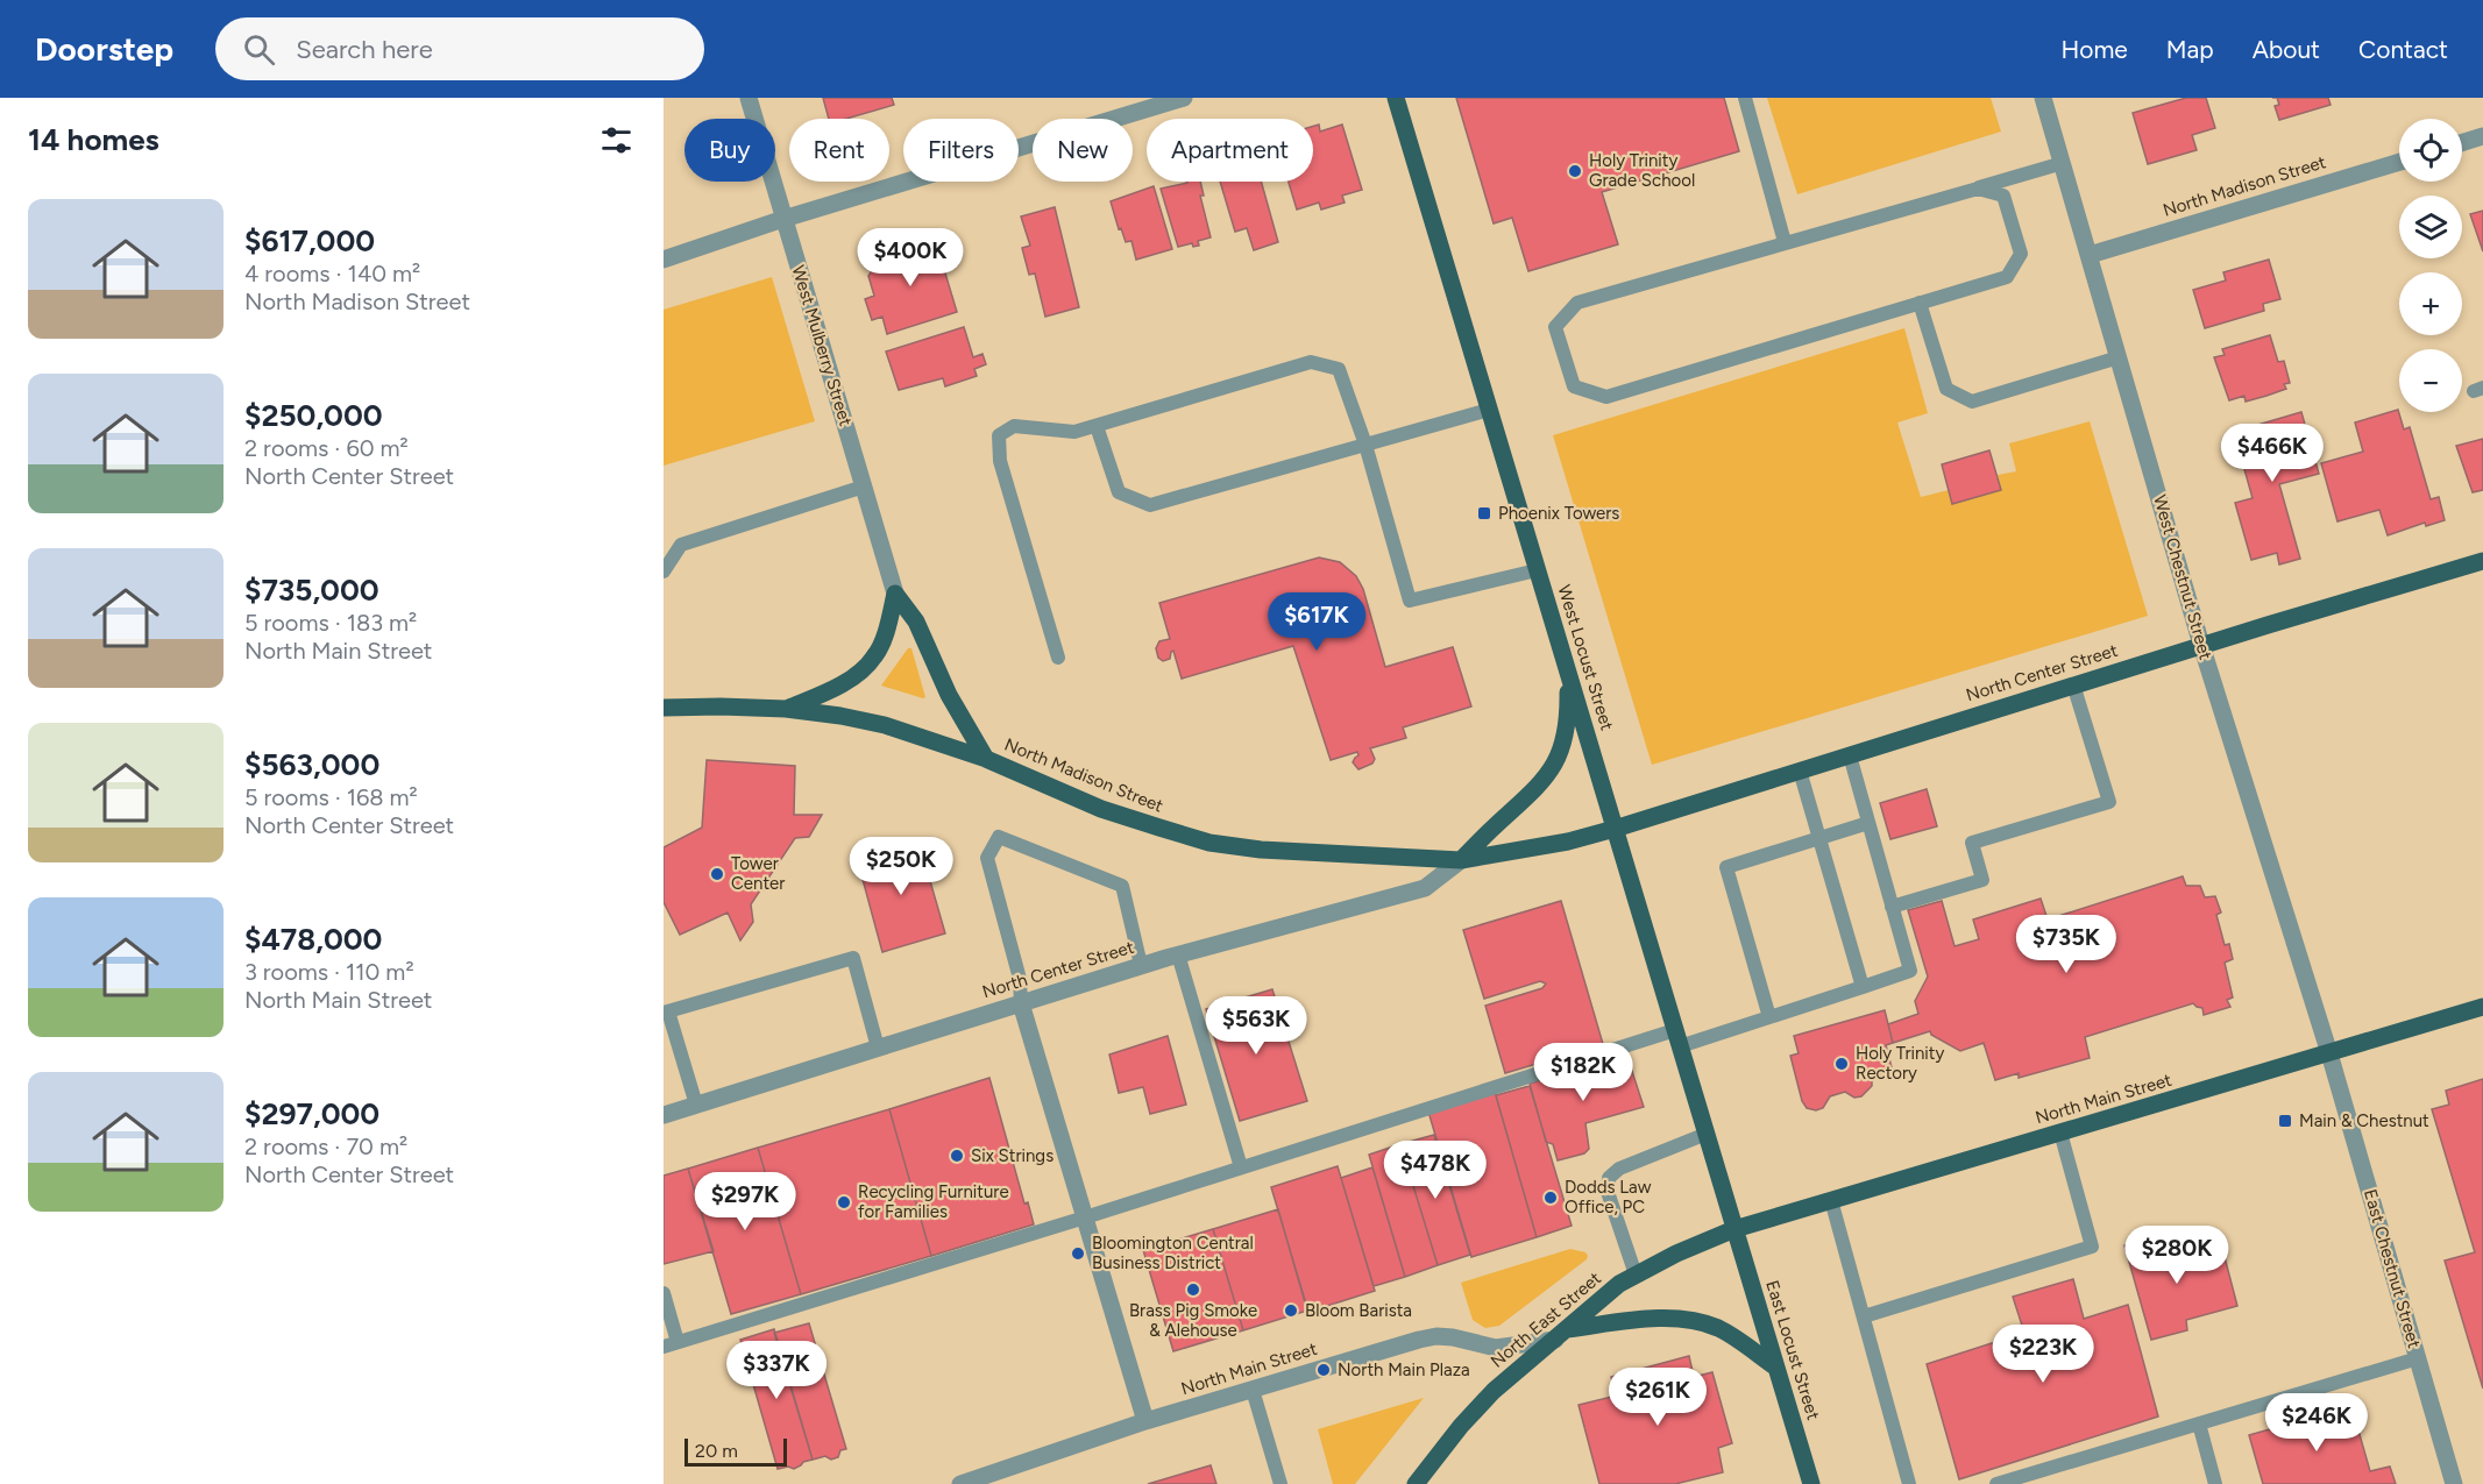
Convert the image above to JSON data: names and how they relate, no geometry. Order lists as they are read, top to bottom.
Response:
{
  "streets": {
    "main road": [
      "North Madison Street",
      "West Locust Street",
      "North Center Street",
      "North Main Street",
      "North East Street",
      "East Locust Street"
    ],
    "street": ["West Mulberry Street", "West Chestnut Street", "East Chestnut Street"]
  },
  "crossings": [
    ["North Madison Street", "West Chestnut Street"],
    ["North Madison Street", "West Locust Street"],
    ["North Madison Street", "North Center Street"],
    ["West Chestnut Street", "North Center Street"],
    ["West Chestnut Street", "North Main Street"],
    ["West Chestnut Street", "East Chestnut Street"],
    ["West Locust Street", "North Center Street"],
    ["West Locust Street", "North Main Street"],
    ["West Locust Street", "North East Street"],
    ["West Locust Street", "East Locust Street"],
    ["North Main Street", "East Chestnut Street"],
    ["North Main Street", "North East Street"],
    ["North Main Street", "East Locust Street"],
    ["North East Street", "East Locust Street"]
  ],
  "places": {
    "other": [
      "Holy Trinity Grade School",
      "Tower Center",
      "Holy Trinity Rectory",
      "Six Strings",
      "Dodds Law Office, PC",
      "Recycling Furniture for Families",
      "Bloomington Central Business District",
      "Brass Pig Smoke & Alehouse",
      "Bloom Barista",
      "North Main Plaza"
    ],
    "transit": ["Phoenix Towers", "Main & Chestnut"]
  },
  "scale_bar": "20 m",
  "page": {
    "header": "Doorstep",
    "search": "Search here",
    "nav": [
      "Home",
      "Map",
      "About",
      "Contact"
    ],
    "heading": "14 homes",
    "map_buttons": ["+", "−"],
    "chip": [
      "Buy",
      "Rent",
      "Filters",
      "New",
      "Apartment"
    ],
    "list": [
      {
        "name": "$617,000",
        "note": "4 rooms · 140 m² · North Madison Street"
      },
      {
        "name": "$250,000",
        "note": "2 rooms · 60 m² · North Center Street"
      },
      {
        "name": "$735,000",
        "note": "5 rooms · 183 m² · North Main Street"
      },
      {
        "name": "$563,000",
        "note": "5 rooms · 168 m² · North Center Street"
      },
      {
        "name": "$478,000",
        "note": "3 rooms · 110 m² · North Main Street"
      },
      {
        "name": "$297,000",
        "note": "2 rooms · 70 m² · North Center Street"
      }
    ],
    "price": [
      "$400K",
      "$466K",
      "$617K",
      "$250K",
      "$735K",
      "$563K",
      "$182K",
      "$478K",
      "$297K",
      "$280K",
      "$223K",
      "$337K",
      "$261K",
      "$246K"
    ],
    "scale": "20 m"
  }
}
